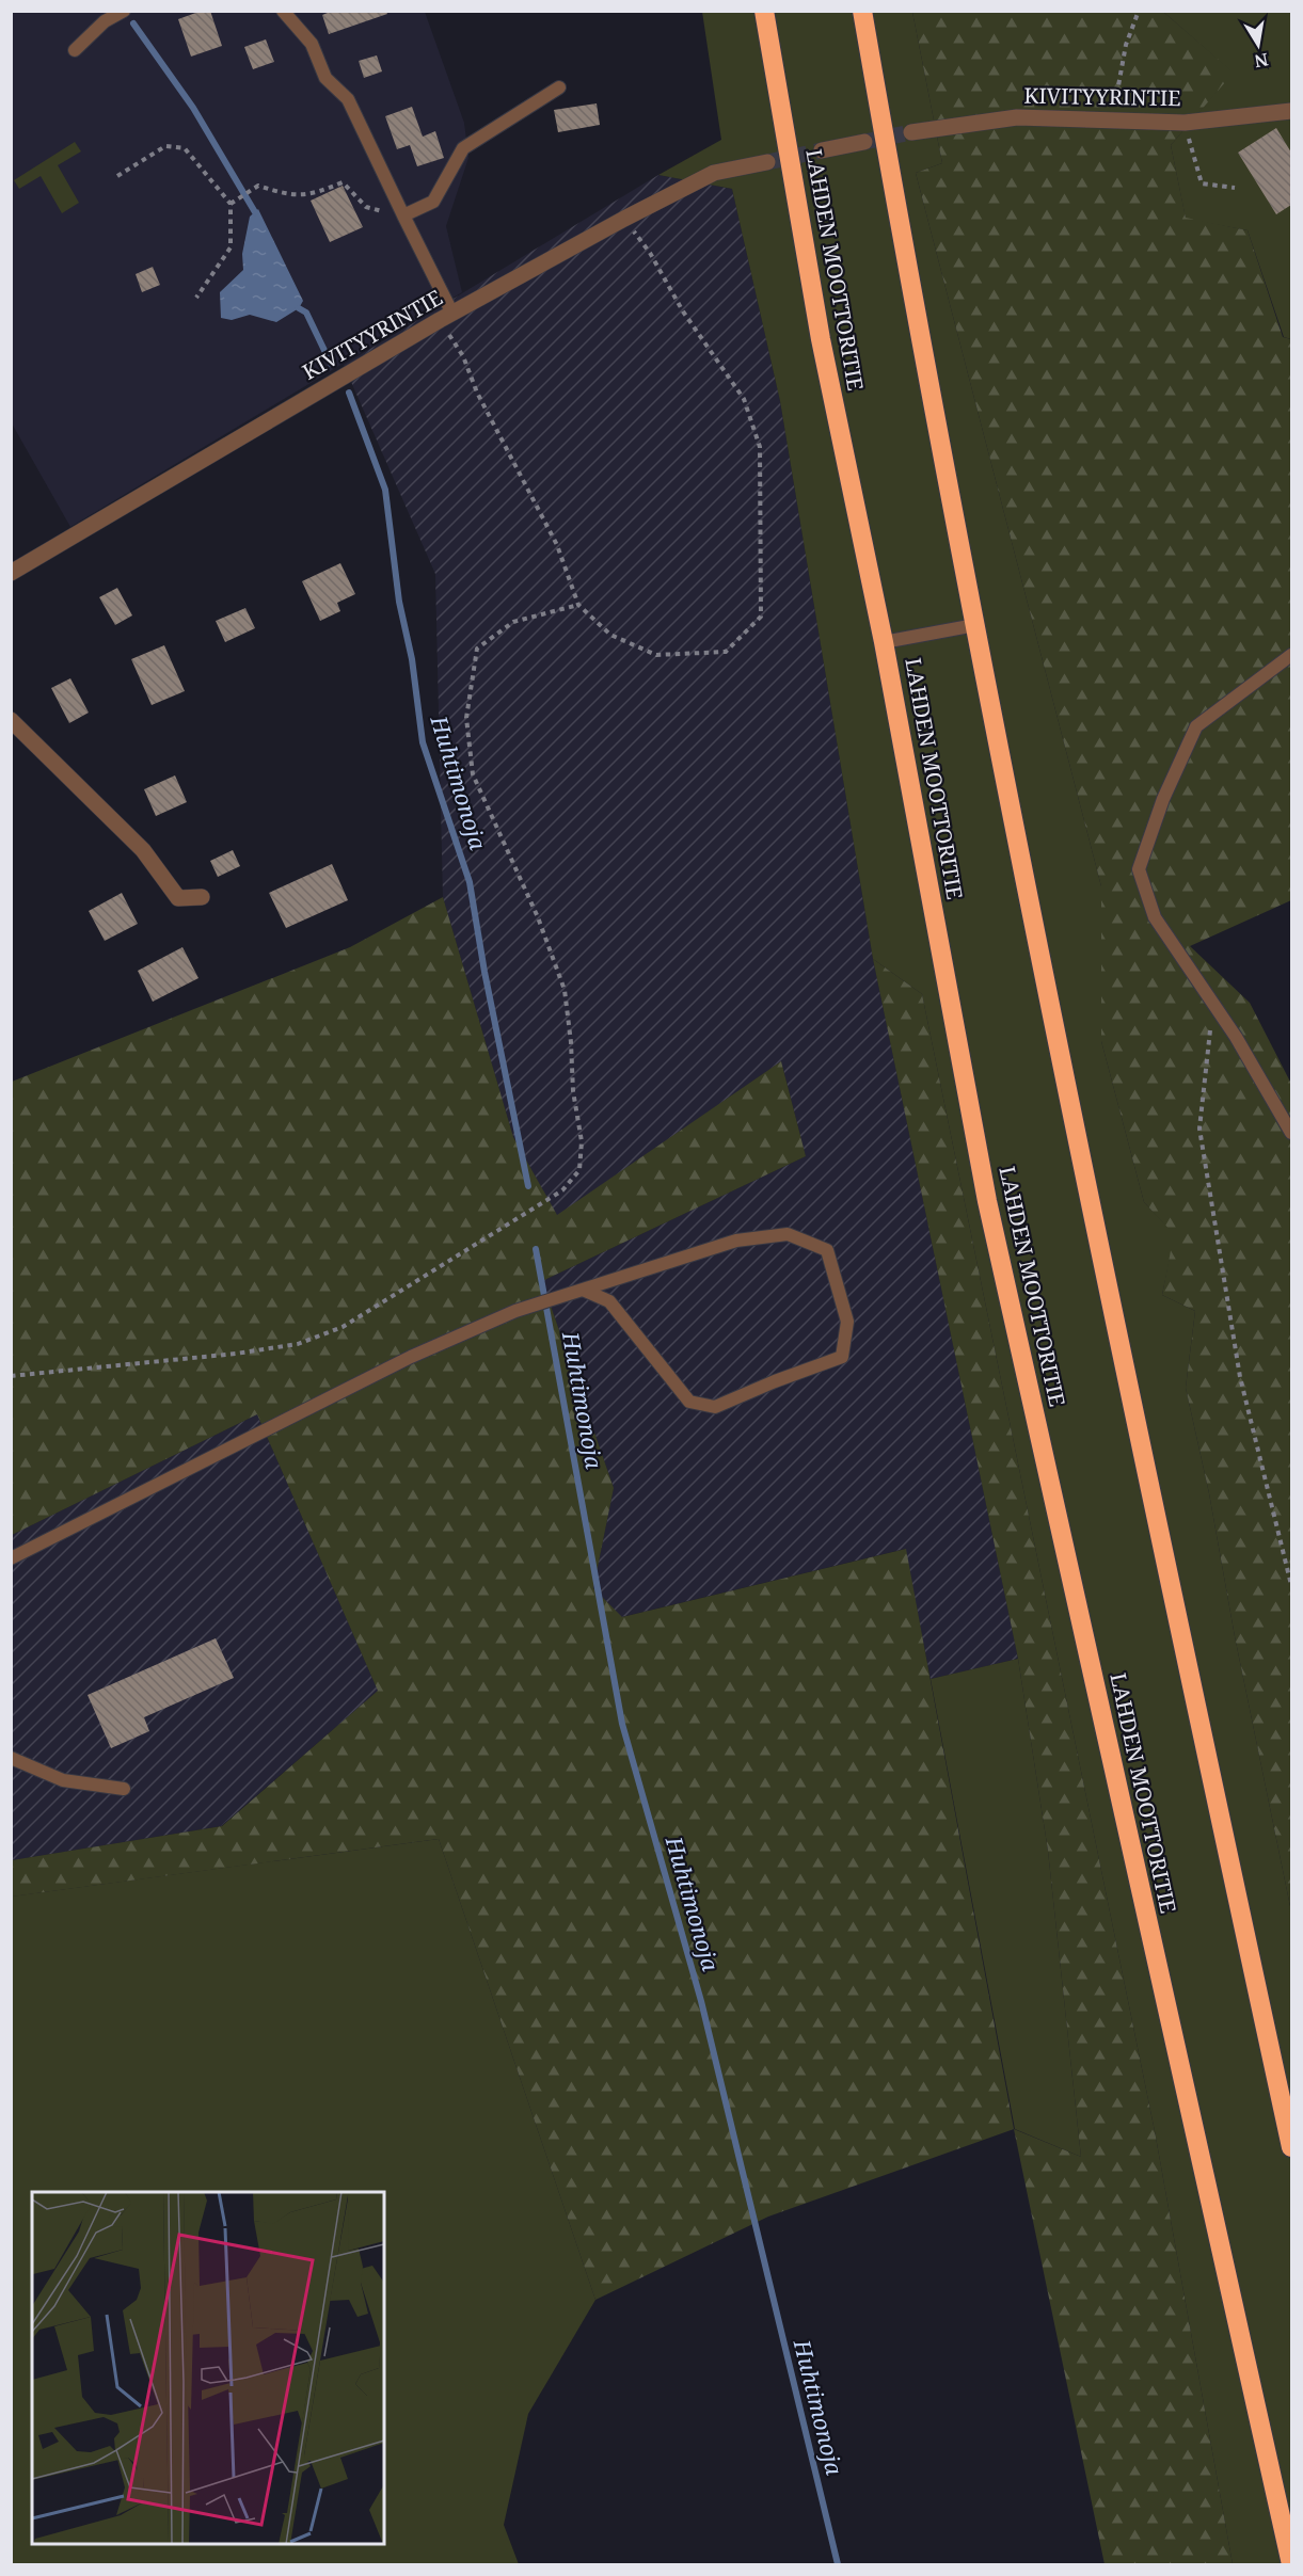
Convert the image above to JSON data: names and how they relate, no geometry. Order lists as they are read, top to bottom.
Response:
{
  "streets": {
    "highway": ["LAHDEN MOOTTORITIE"],
    "street": ["KIVITYYRINTIE"]
  },
  "water": ["Huhtimonoja"],
  "north": "bottom"
}
